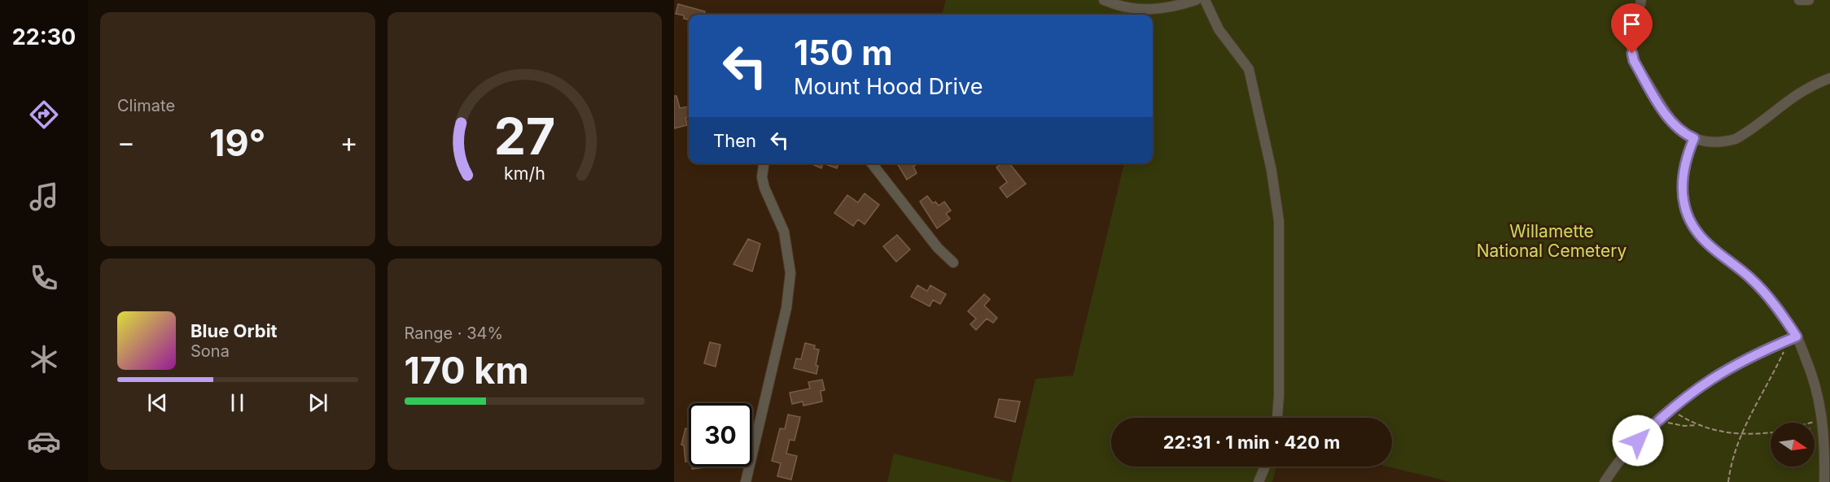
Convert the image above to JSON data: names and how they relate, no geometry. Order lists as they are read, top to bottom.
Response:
{
  "parks": ["Willamette National Cemetery"],
  "north": "right",
  "page": {
    "tabs": "22:30",
    "tile": [
      "Climate",
      ["Range · 34%", "170 km"]
    ],
    "turn": ["150 m", "Mount Hood Drive"],
    "then": "Then",
    "heat": ["−", "19°", "+"],
    "song": ["Blue Orbit", "Sona"],
    "limit": "30",
    "trip": "22:31 · 1 min · 420 m",
    "gauge": ["27", "km/h"]
  }
}
